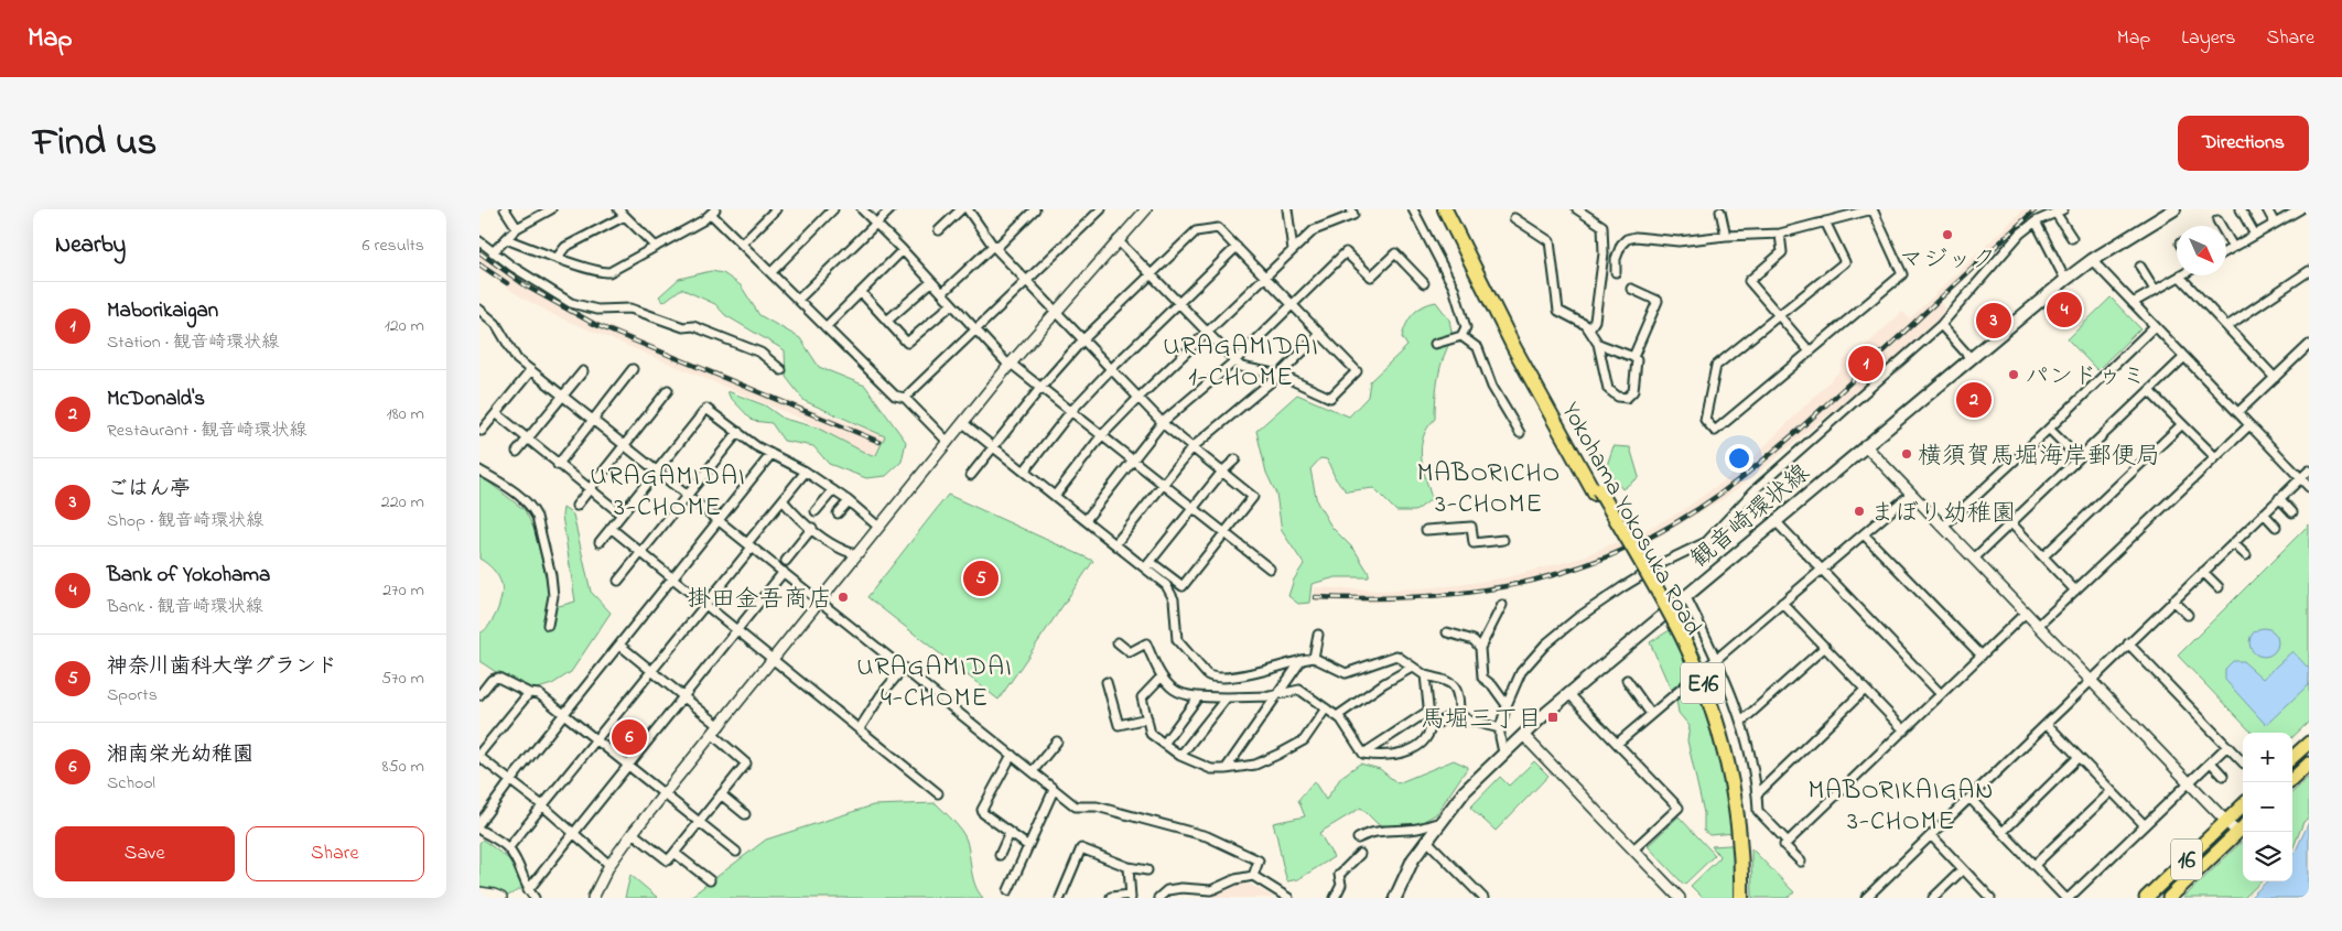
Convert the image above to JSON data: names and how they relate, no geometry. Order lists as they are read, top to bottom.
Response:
{
  "streets": {
    "highway": ["Yokohama Yokosuka Road", "E16", "16"],
    "main road": ["観音崎環状線"]
  },
  "districts": [
    "URAGAMIDAI 1-CHOME",
    "MABORICHO 3-CHOME",
    "URAGAMIDAI 3-CHOME",
    "URAGAMIDAI 4-CHOME",
    "MABORIKAIGAN 3-CHOME"
  ],
  "places": {
    "other": [
      "マジック",
      "パンドゥミ",
      "横須賀馬堀海岸郵便局",
      "まぼり幼稚園",
      "掛田金吾商店"
    ],
    "transit": ["馬堀三丁目"]
  },
  "north": "bottom right",
  "page": {
    "header": "Map",
    "nav": ["Map", "Layers", "Share"],
    "title": "Find us",
    "buttons": [
      "Directions",
      ["Save", "Share"]
    ],
    "heading": ["Nearby", "6 results"],
    "list": [
      {
        "mark": "1",
        "name": "Maborikaigan",
        "note": "Station · 観音崎環状線",
        "value": "120 m"
      },
      {
        "mark": "2",
        "name": "McDonald's",
        "note": "Restaurant · 観音崎環状線",
        "value": "180 m"
      },
      {
        "mark": "3",
        "name": "ごはん亭",
        "note": "Shop · 観音崎環状線",
        "value": "220 m"
      },
      {
        "mark": "4",
        "name": "Bank of Yokohama",
        "note": "Bank · 観音崎環状線",
        "value": "270 m"
      },
      {
        "mark": "5",
        "name": "神奈川歯科大学グランド",
        "note": "Sports",
        "value": "570 m"
      },
      {
        "mark": "6",
        "name": "湘南栄光幼稚園",
        "note": "School",
        "value": "850 m"
      }
    ],
    "pins": [
      "4",
      "3",
      "1",
      "2",
      "5",
      "6"
    ],
    "map_buttons": ["+", "−"]
  }
}
